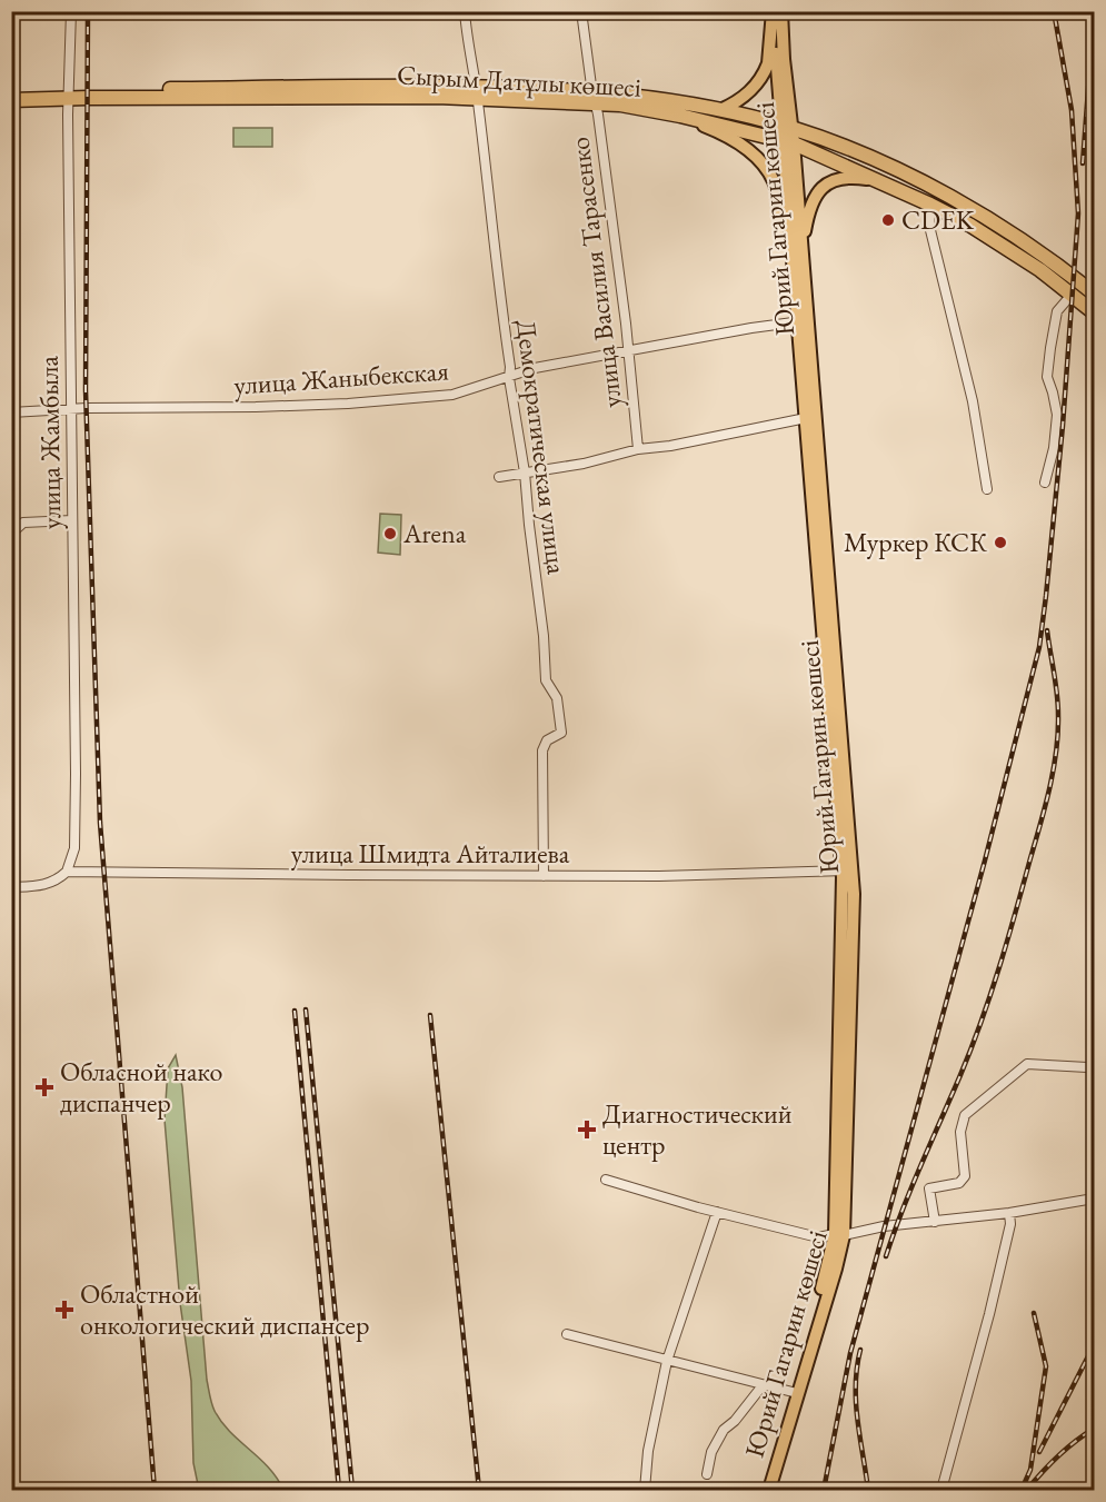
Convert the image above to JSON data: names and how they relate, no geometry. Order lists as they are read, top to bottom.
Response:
{
  "streets": {
    "highway": ["Сырым Датұлы көшесі"],
    "main road": ["Юрий Гагарин көшесі"],
    "street": [
      "улица Василия Тарасенко",
      "улица Жаныбекская",
      "улица Жамбыла",
      "Демократическая улица",
      "улица Шмидта Айталиева"
    ]
  },
  "crossings": [
    ["Сырым Датұлы көшесі", "Юрий Гагарин көшесі"],
    ["Сырым Датұлы көшесі", "улица Василия Тарасенко"],
    ["Сырым Датұлы көшесі", "улица Жамбыла"],
    ["Сырым Датұлы көшесі", "Демократическая улица"],
    ["Юрий Гагарин көшесі", "улица Жаныбекская"],
    ["Юрий Гагарин көшесі", "улица Шмидта Айталиева"],
    ["улица Василия Тарасенко", "улица Жаныбекская"],
    ["улица Жаныбекская", "улица Жамбыла"],
    ["улица Жаныбекская", "Демократическая улица"],
    ["улица Жамбыла", "улица Шмидта Айталиева"],
    ["Демократическая улица", "улица Шмидта Айталиева"]
  ],
  "places": {
    "other": ["CDEK", "Arena", "Муркер КСК"],
    "health": ["Обласной нако диспанчер", "Диагностический центр", "Областной онкологический диспансер"]
  }
}
